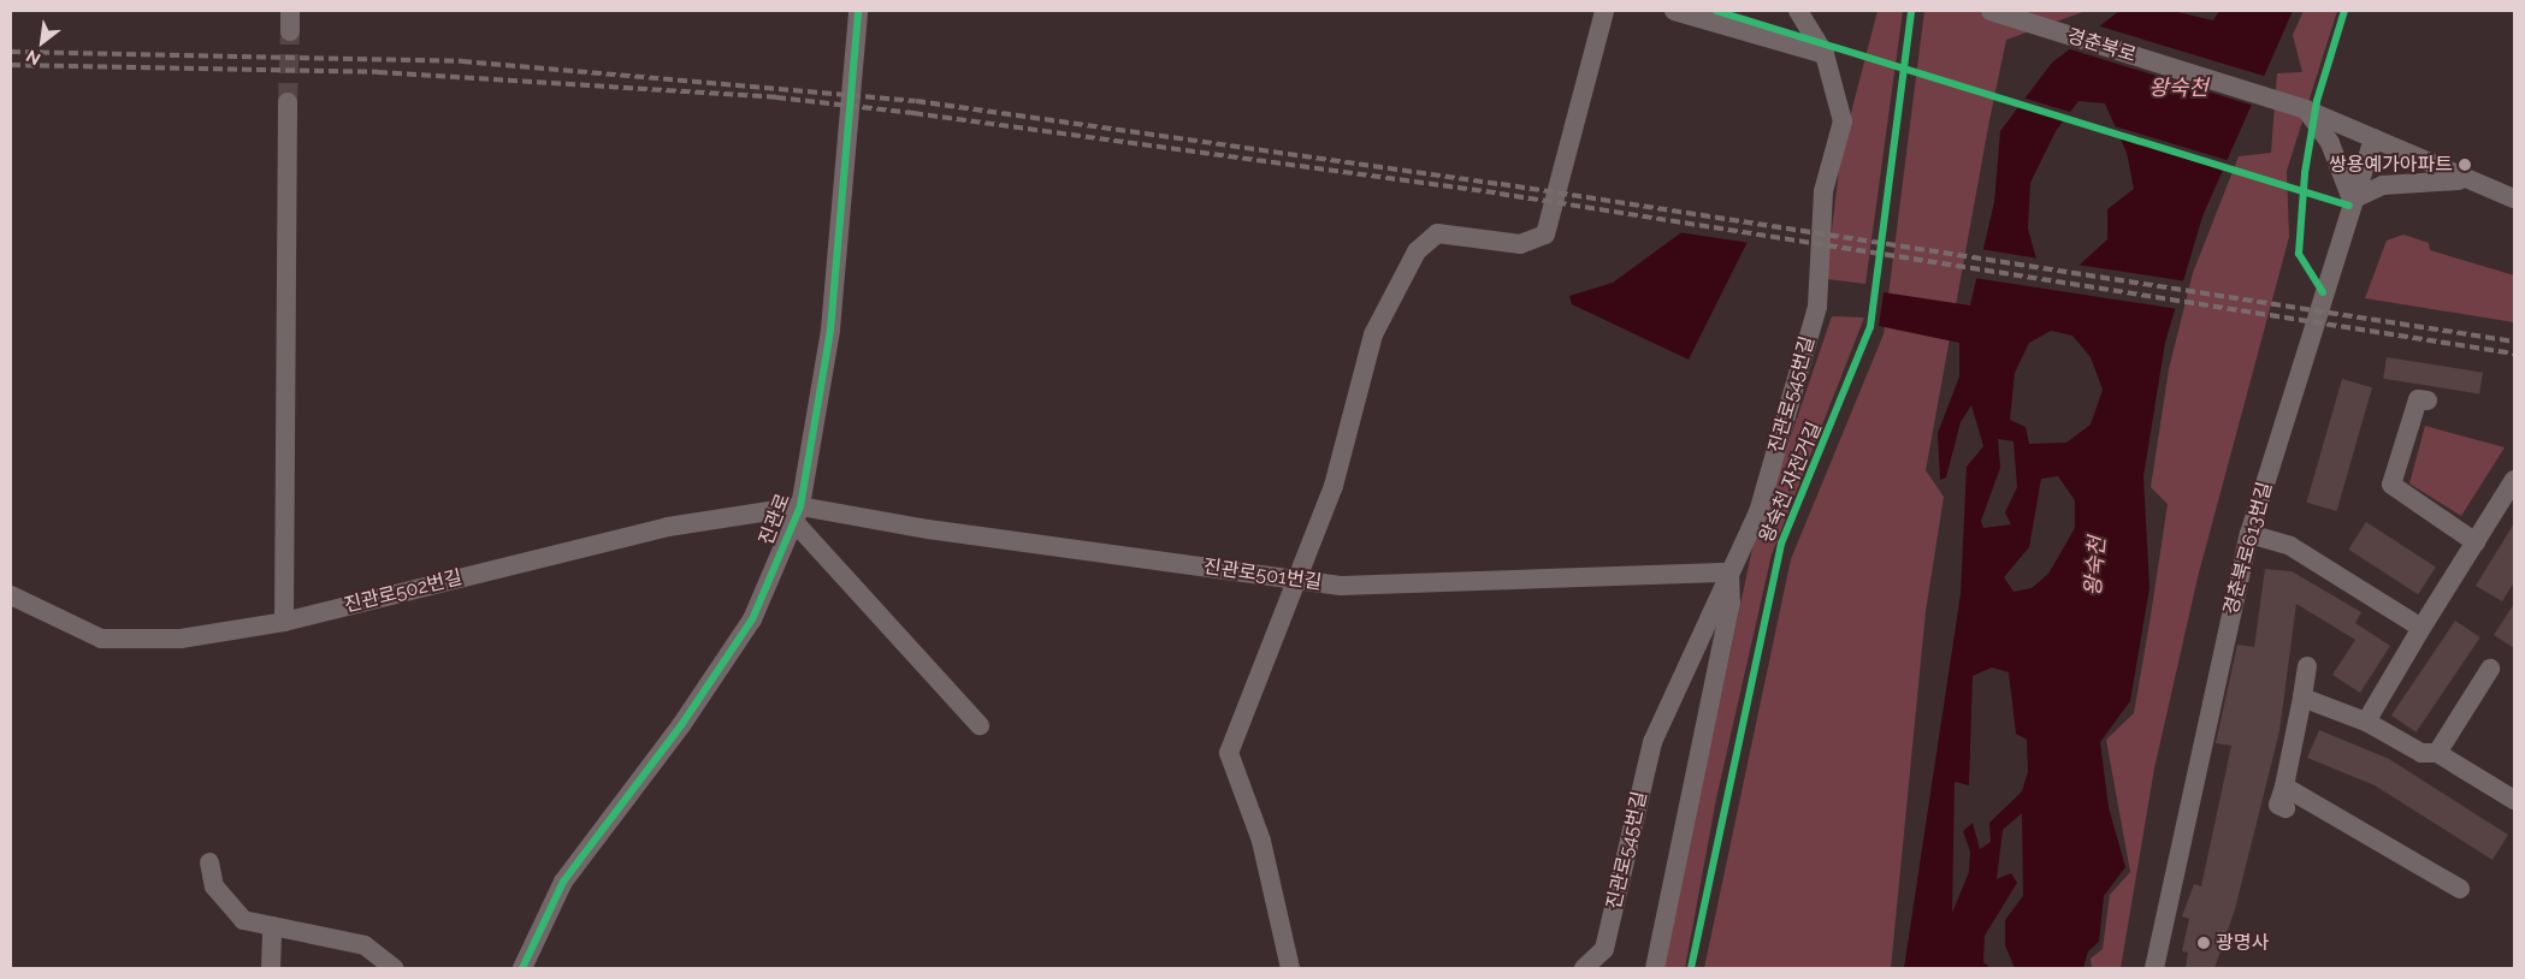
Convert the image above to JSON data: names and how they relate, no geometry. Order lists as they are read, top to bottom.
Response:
{
  "streets": {
    "street": [
      "경춘북로",
      "진관로545번길",
      "진관로",
      "경춘북로613번길",
      "진관로501번길",
      "진관로502번길"
    ],
    "cycle path": ["왕숙천 자전거길"]
  },
  "crossings": [
    ["경춘북로", "경춘북로613번길"],
    ["진관로545번길", "진관로501번길"],
    ["진관로", "진관로501번길"],
    ["진관로", "진관로502번길"],
    ["진관로501번길", "진관로502번길"]
  ],
  "water": ["왕숙천"],
  "places": ["쌍용예가아파트", "광명사"],
  "north": "bottom left"
}
